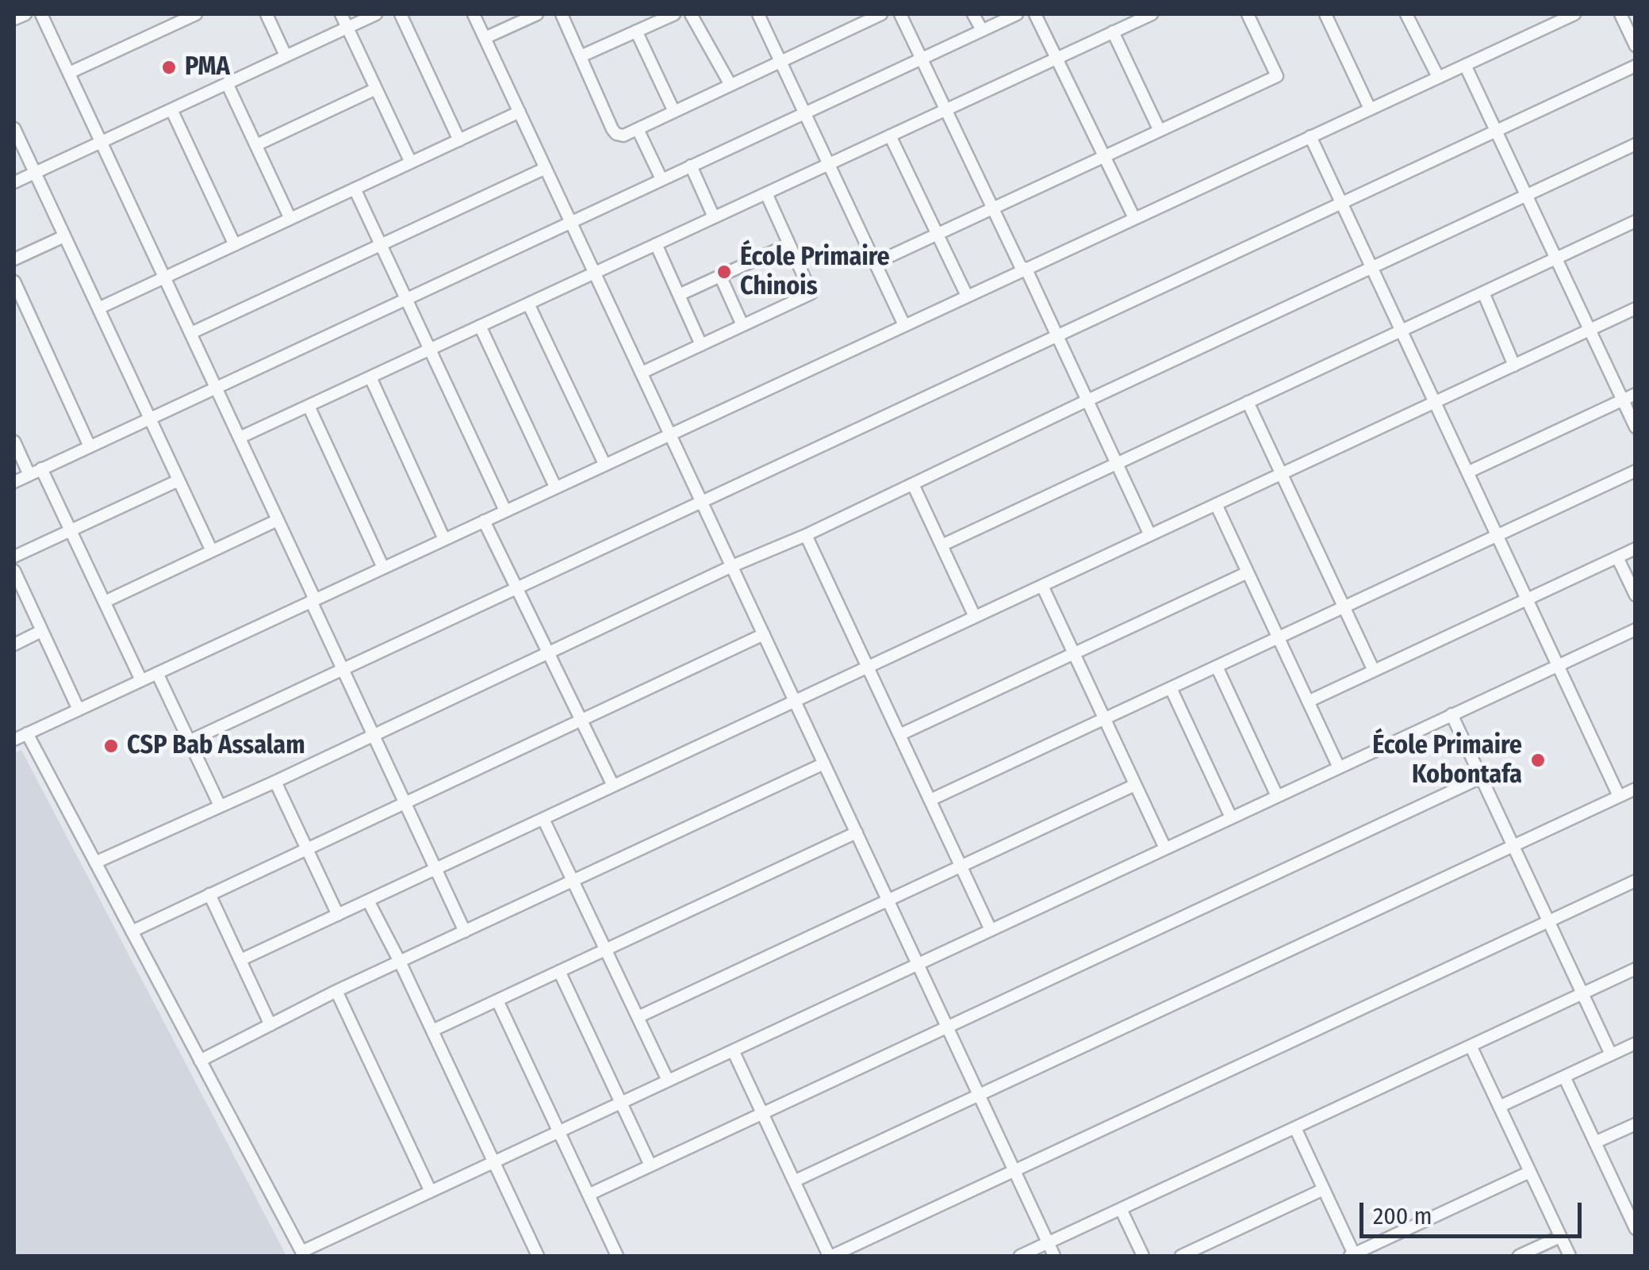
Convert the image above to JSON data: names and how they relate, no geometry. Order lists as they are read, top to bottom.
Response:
{
  "places": [
    "PMA",
    "École Primaire Chinois",
    "CSP Bab Assalam",
    "École Primaire Kobontafa"
  ],
  "scale_bar": "200 m"
}
